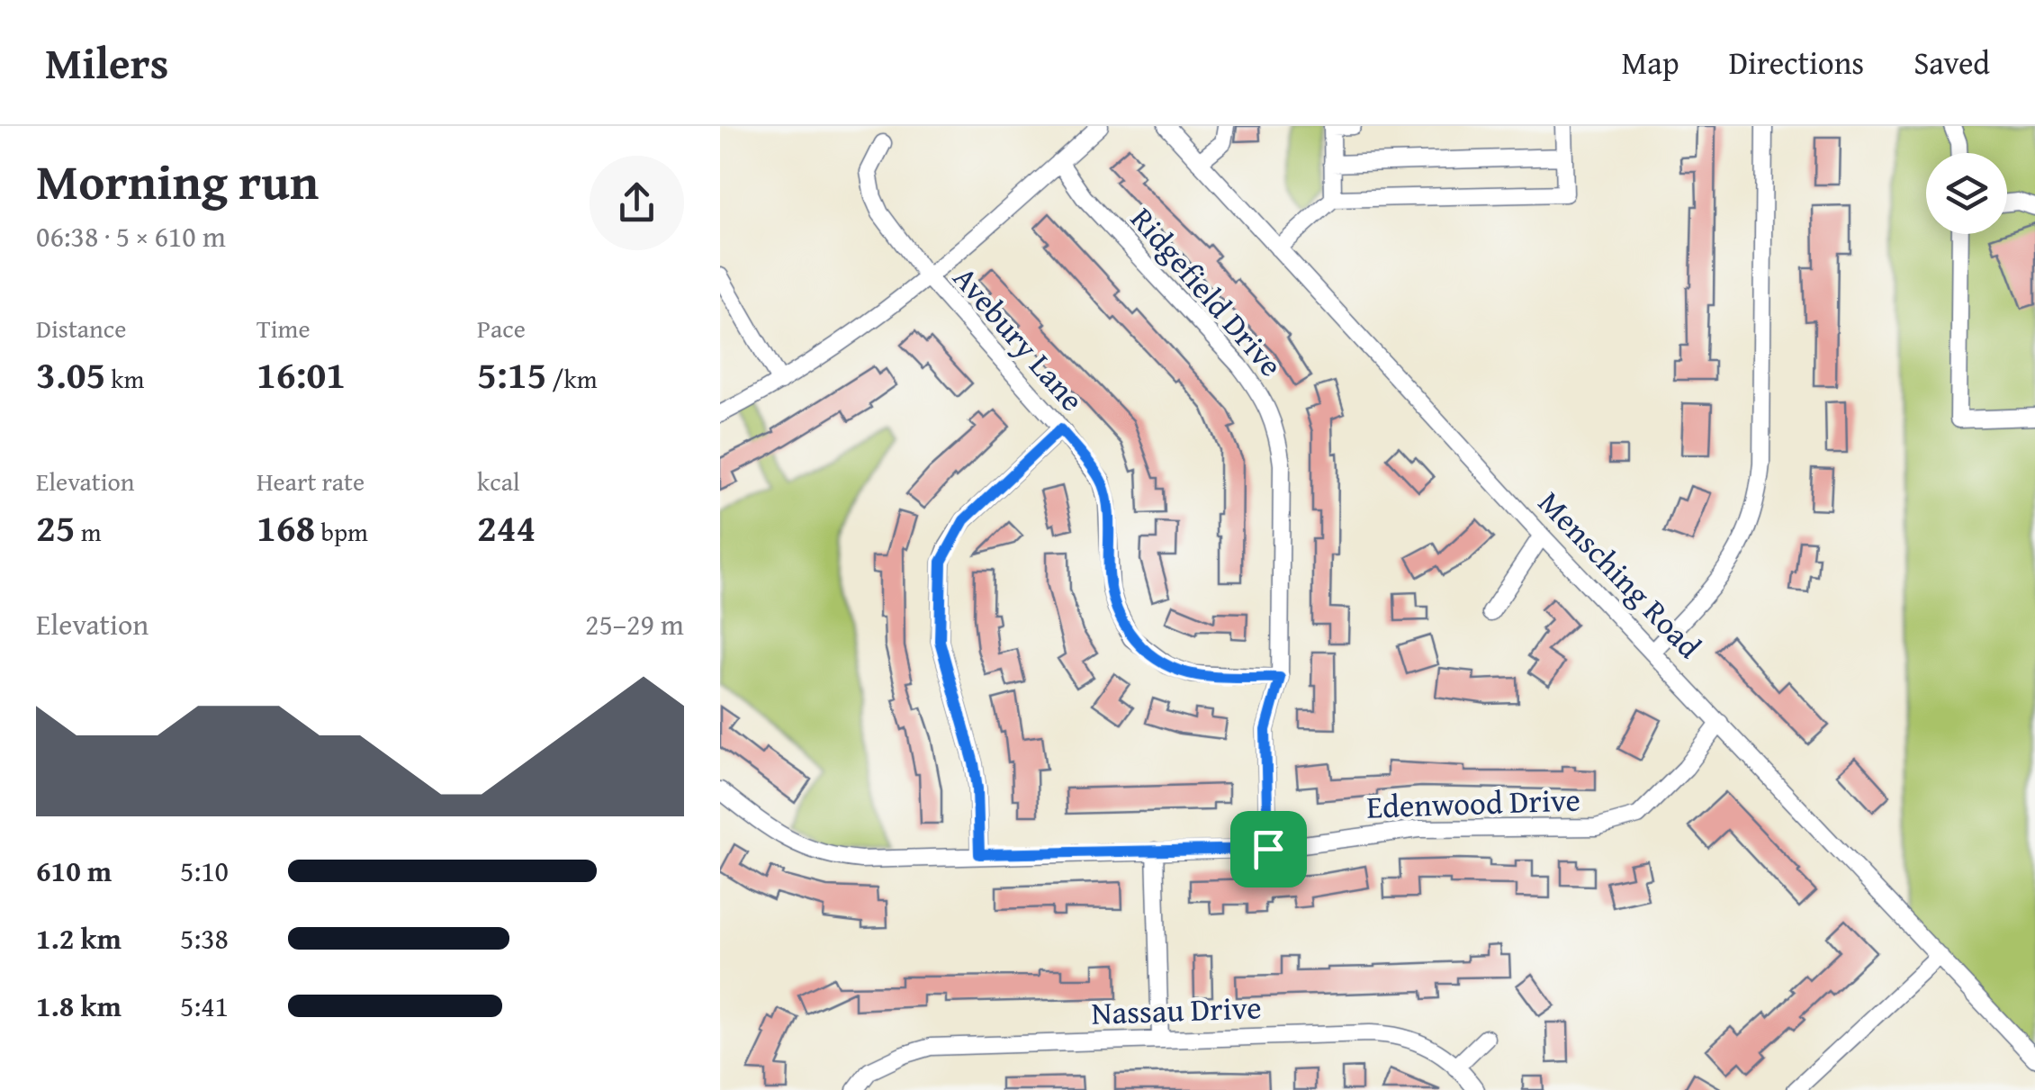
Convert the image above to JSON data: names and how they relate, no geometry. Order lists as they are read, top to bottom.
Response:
{
  "streets": {
    "street": [
      "Ridgefield Drive",
      "Avebury Lane",
      "Mensching Road",
      "Edenwood Drive",
      "Nassau Drive"
    ]
  },
  "crossings": [
    ["Ridgefield Drive", "Avebury Lane"],
    ["Ridgefield Drive", "Edenwood Drive"],
    ["Mensching Road", "Edenwood Drive"]
  ],
  "page": {
    "header": "Milers",
    "nav": ["Map", "Directions", "Saved"],
    "heading": ["Morning run", "06:38 · 5 × 610 m"],
    "stats": [
      ["Distance", "3.05 km"],
      ["Time", "16:01"],
      ["Pace", "5:15 /km"],
      ["Elevation", "25 m"],
      ["Heart rate", "168 bpm"],
      ["kcal", "244"]
    ],
    "chart": ["Elevation", "25–29 m"],
    "list": [
      {
        "name": "610 m",
        "note": "5:10"
      },
      {
        "name": "1.2 km",
        "note": "5:38"
      },
      {
        "name": "1.8 km",
        "note": "5:41"
      }
    ]
  }
}
